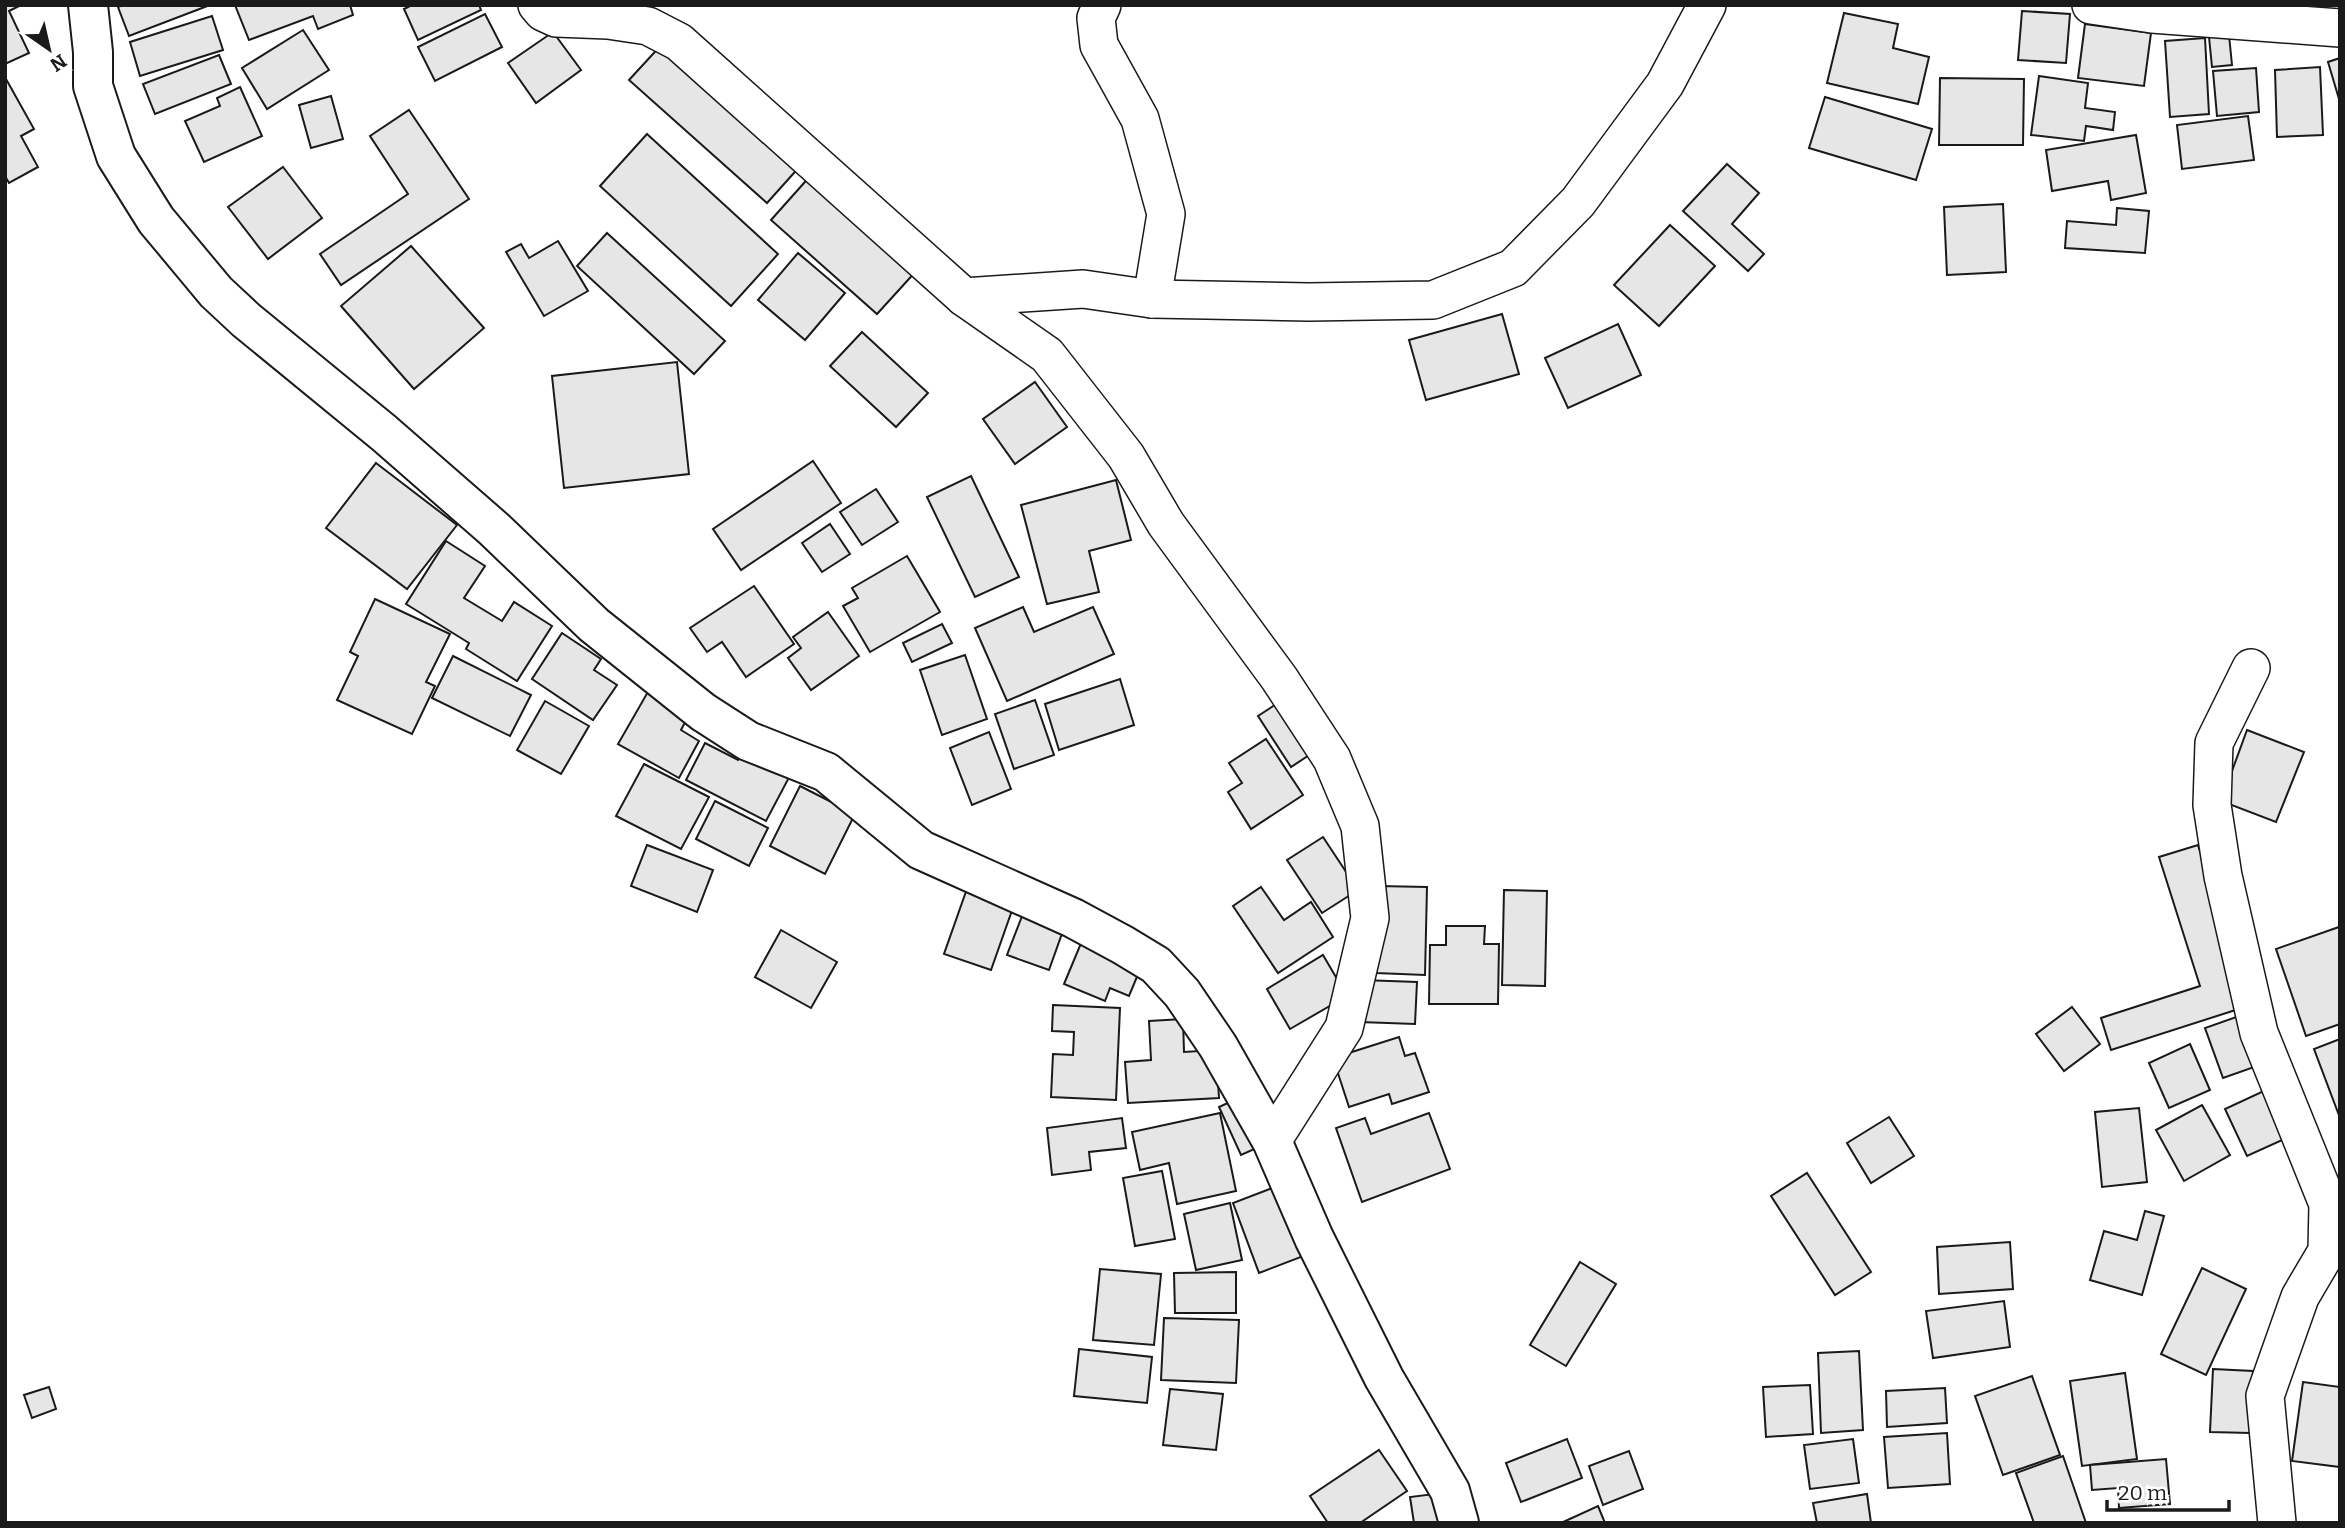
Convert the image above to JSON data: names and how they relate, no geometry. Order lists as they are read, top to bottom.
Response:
{
  "scale_bar": "20 m",
  "north": "bottom right"
}
